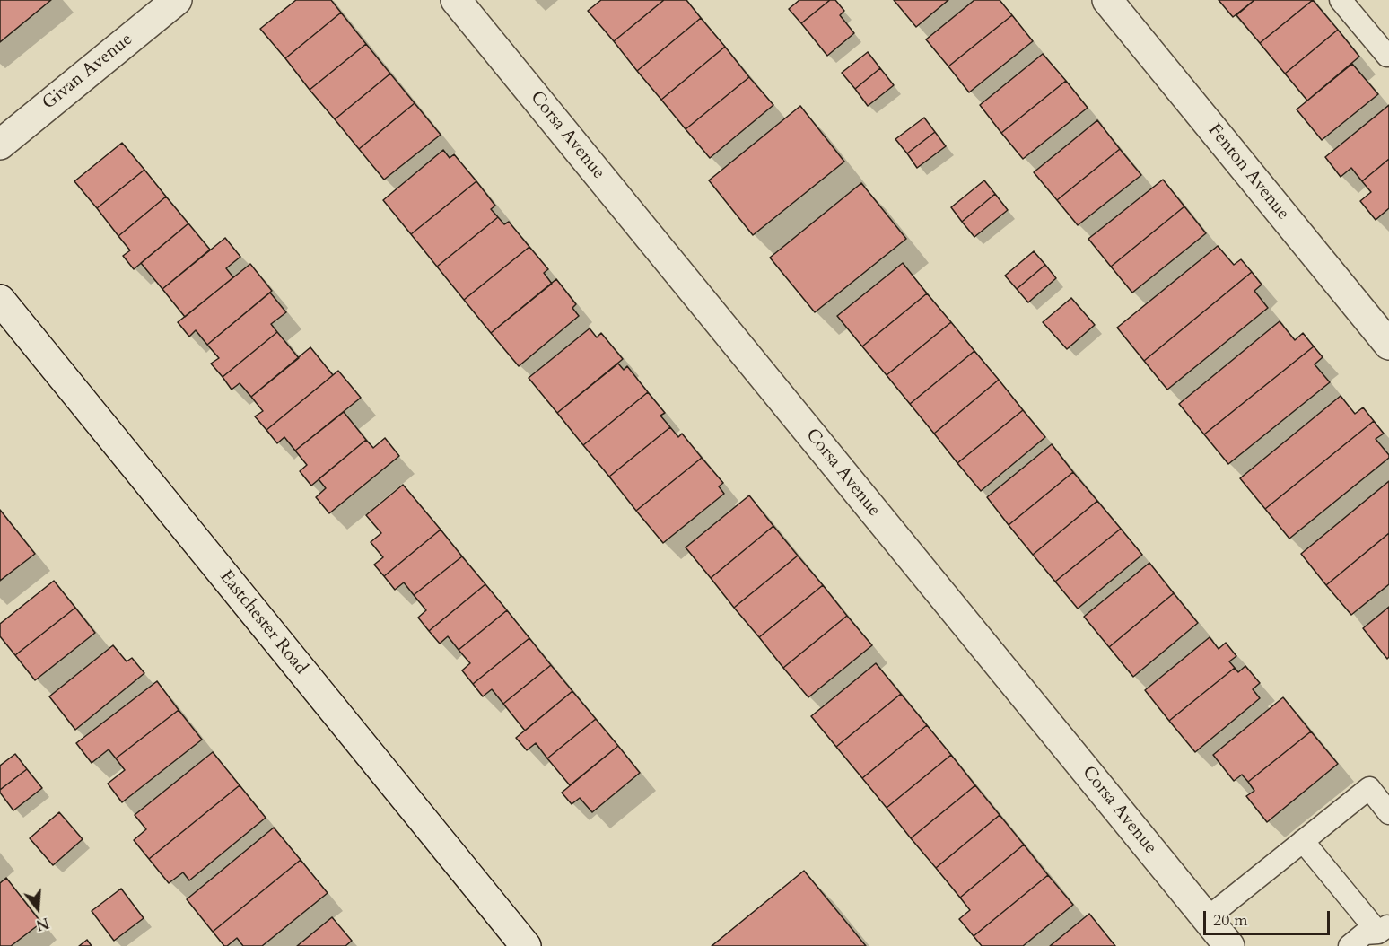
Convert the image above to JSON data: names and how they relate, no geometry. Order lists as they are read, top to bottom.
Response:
{
  "streets": {
    "street": [
      "Givan Avenue",
      "Corsa Avenue",
      "Fenton Avenue",
      "Eastchester Road"
    ]
  },
  "scale_bar": "20 m",
  "north": "bottom"
}
